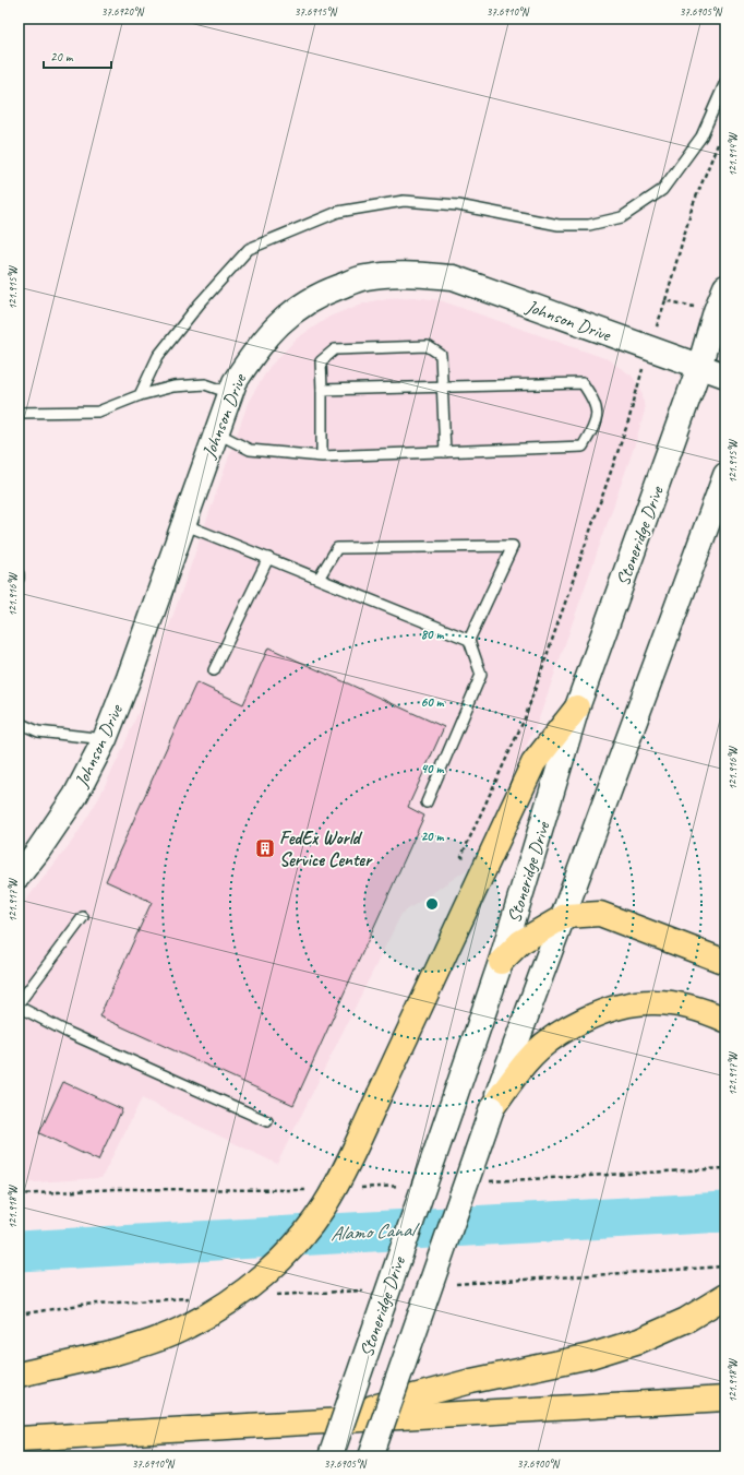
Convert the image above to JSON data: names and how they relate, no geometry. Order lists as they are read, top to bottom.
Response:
{
  "streets": {
    "main road": ["Johnson Drive", "Stoneridge Drive"]
  },
  "crossings": [
    ["Johnson Drive", "Stoneridge Drive"]
  ],
  "water": ["Alamo Canal"],
  "places": {
    "building": ["FedEx World Service Center"]
  },
  "scale_bar": "20 m",
  "coordinates": [
    "37.6920°N",
    "37.6915°N",
    "37.6910°N",
    "37.6905°N",
    "121.914°W",
    "121.915°W",
    "121.916°W",
    "121.917°W",
    "121.918°W",
    "37.6900°N"
  ],
  "rings": [
    "80 m",
    "60 m",
    "40 m",
    "20 m"
  ]
}
